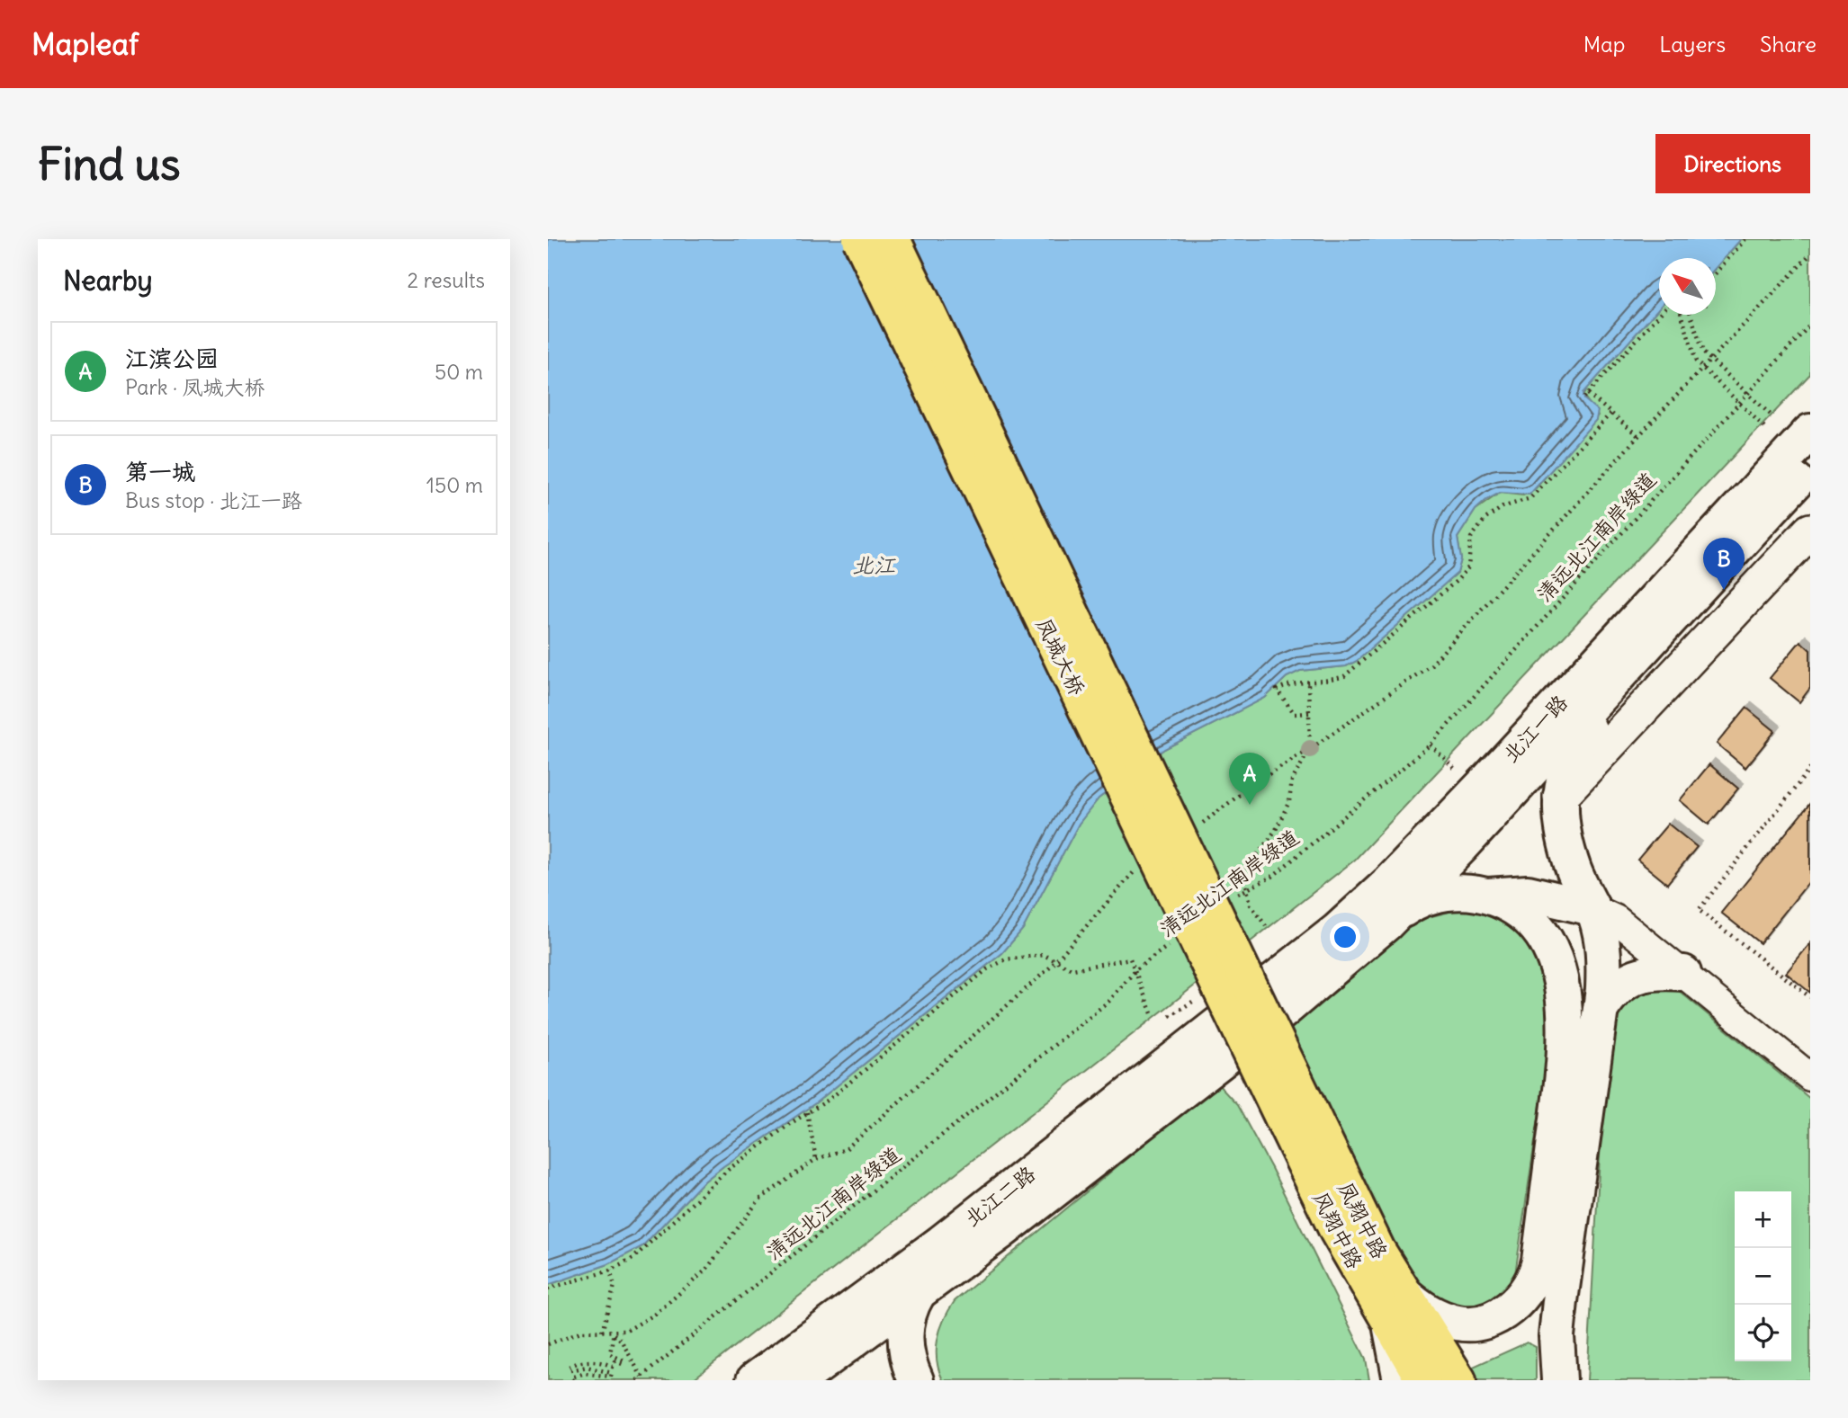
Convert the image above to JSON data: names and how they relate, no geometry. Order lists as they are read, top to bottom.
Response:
{
  "streets": {
    "main road": [
      "凤城大桥",
      "北江一路",
      "北江二路",
      "凤翔中路",
      "风翔中路"
    ],
    "path": ["清远北江南岸绿道"]
  },
  "crossings": [
    ["凤城大桥", "北江一路"],
    ["凤城大桥", "北江二路"],
    ["凤城大桥", "凤翔中路"],
    ["凤城大桥", "风翔中路"],
    ["北江一路", "北江二路"],
    ["北江一路", "凤翔中路"],
    ["北江一路", "风翔中路"],
    ["北江二路", "凤翔中路"],
    ["北江二路", "风翔中路"],
    ["凤翔中路", "风翔中路"]
  ],
  "water": ["北江"],
  "north": "top left",
  "page": {
    "header": "Mapleaf",
    "nav": ["Map", "Layers", "Share"],
    "buttons": "Directions",
    "title": "Find us",
    "heading": ["Nearby", "2 results"],
    "list": [
      {
        "mark": "A",
        "name": "江滨公园",
        "note": "Park · 凤城大桥",
        "value": "50 m"
      },
      {
        "mark": "B",
        "name": "第一城",
        "note": "Bus stop · 北江一路",
        "value": "150 m"
      }
    ],
    "pins": ["B", "A"],
    "map_buttons": ["+", "−"]
  }
}
